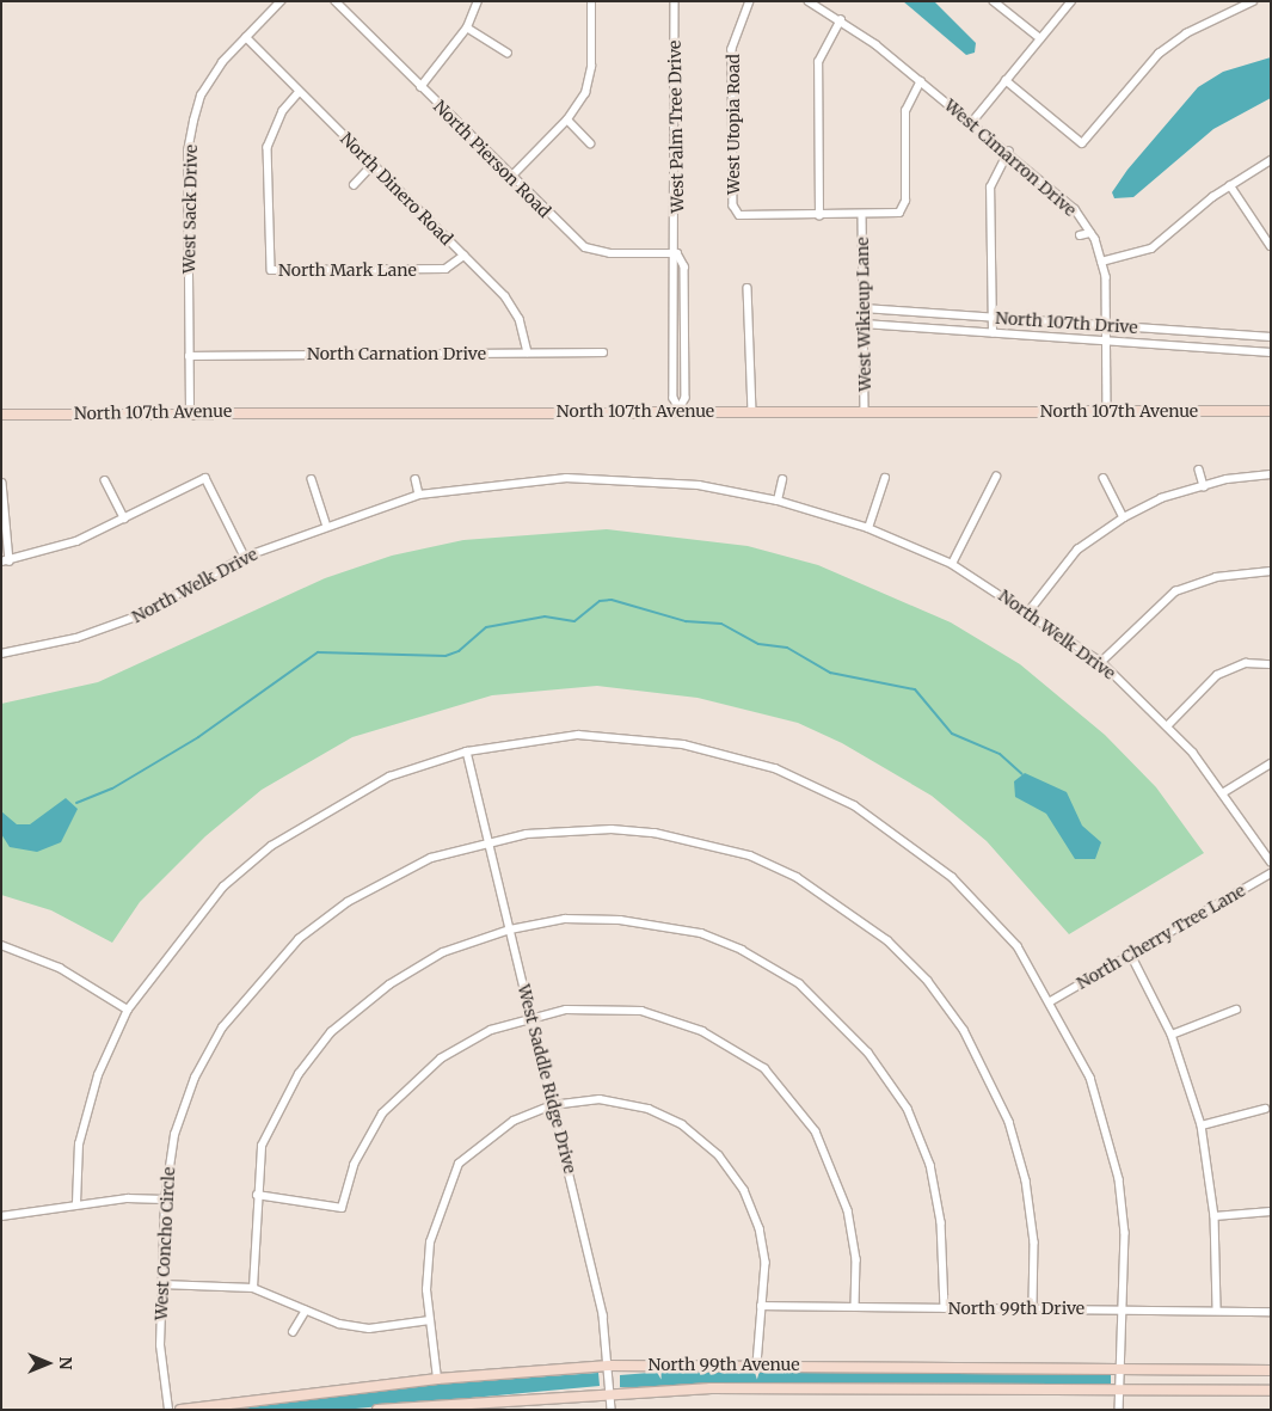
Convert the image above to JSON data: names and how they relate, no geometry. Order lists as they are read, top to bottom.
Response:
{
  "streets": {
    "main road": ["North 107th Avenue", "North 99th Avenue"],
    "street": [
      "West Utopia Road",
      "West Palm Tree Drive",
      "West Cimarron Drive",
      "North Pierson Road",
      "North Dinero Road",
      "West Sack Drive",
      "North Mark Lane",
      "West Wikieup Lane",
      "North 107th Drive",
      "North Carnation Drive",
      "North Welk Drive",
      "North Cherry Tree Lane",
      "West Saddle Ridge Drive",
      "West Concho Circle",
      "North 99th Drive"
    ]
  },
  "crossings": [
    ["West Palm Tree Drive", "North Pierson Road"],
    ["West Palm Tree Drive", "North 107th Avenue"],
    ["West Cimarron Drive", "North 107th Drive"],
    ["West Cimarron Drive", "North 107th Avenue"],
    ["North Dinero Road", "West Sack Drive"],
    ["North Dinero Road", "North Mark Lane"],
    ["North Dinero Road", "North Carnation Drive"],
    ["West Sack Drive", "North Carnation Drive"],
    ["West Sack Drive", "North 107th Avenue"],
    ["West Wikieup Lane", "North 107th Drive"],
    ["West Wikieup Lane", "North 107th Avenue"],
    ["West Saddle Ridge Drive", "West Concho Circle"],
    ["West Saddle Ridge Drive", "North 99th Avenue"],
    ["West Concho Circle", "North 99th Drive"]
  ],
  "north": "right"
}
